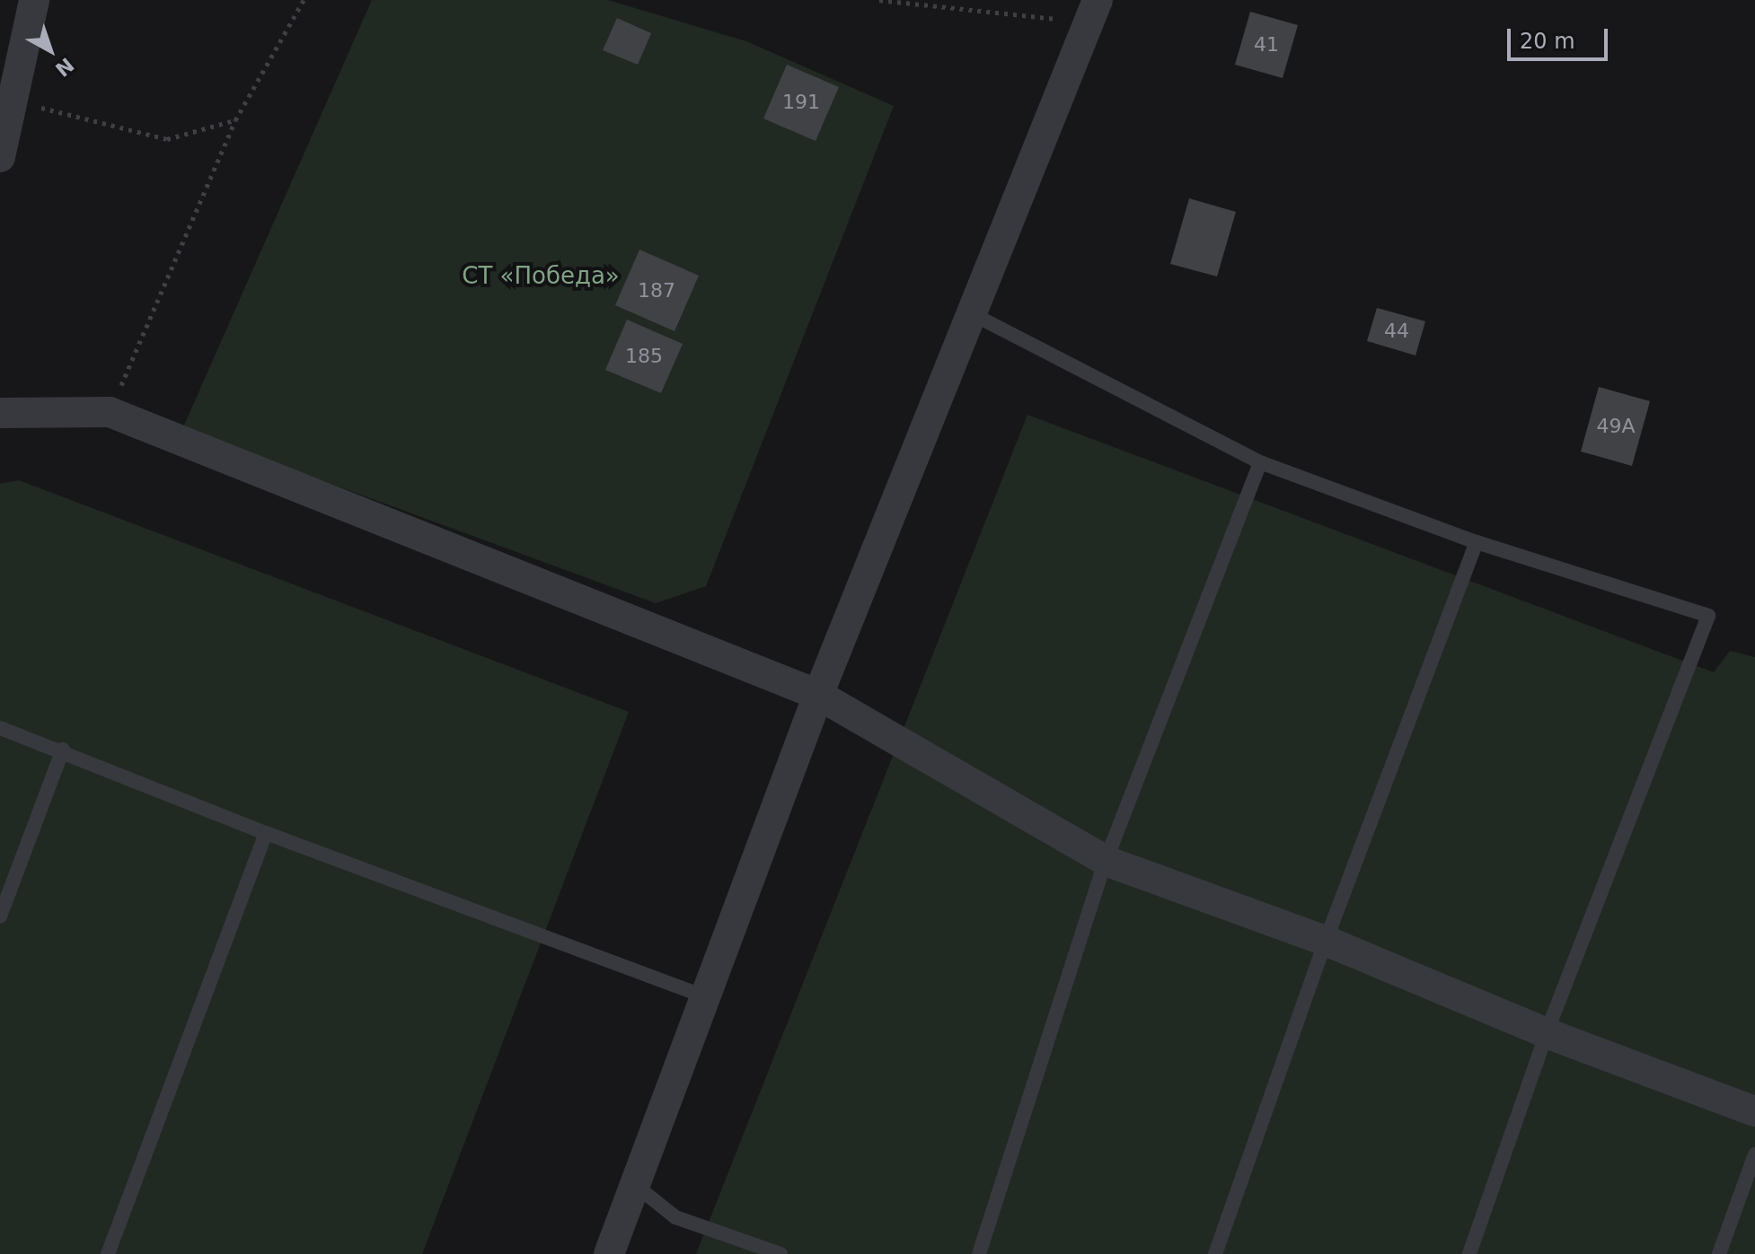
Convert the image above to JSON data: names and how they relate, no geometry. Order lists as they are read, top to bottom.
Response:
{
  "parks": ["СТ «Победа»"],
  "house_numbers": [
    "41",
    "191",
    "187",
    "44",
    "185",
    "49А"
  ],
  "scale_bar": "20 m",
  "north": "bottom right"
}
